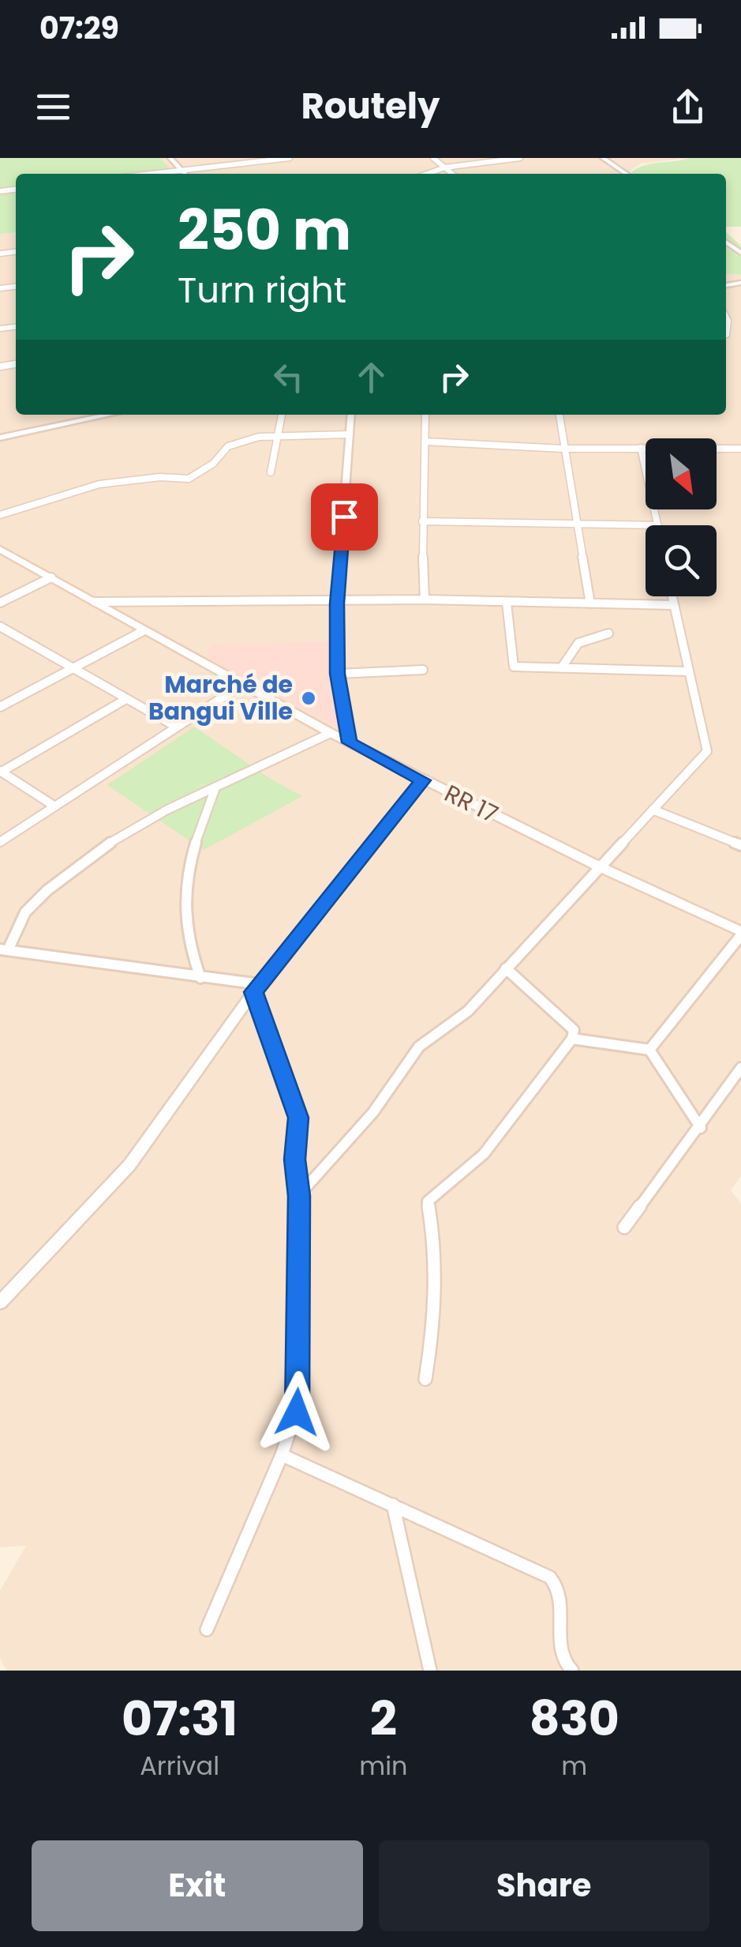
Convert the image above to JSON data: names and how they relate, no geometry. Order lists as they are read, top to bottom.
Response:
{
  "streets": {
    "main road": ["RR 17"]
  },
  "places": ["Marché de Bangui Ville"],
  "north": "bottom right",
  "page": {
    "status": "07:29",
    "header": "Routely",
    "turn": ["250 m", "Turn right"],
    "eta": [
      "07:31",
      "Arrival",
      "2",
      "min",
      "830",
      "m"
    ],
    "buttons": ["Exit", "Share"]
  }
}
